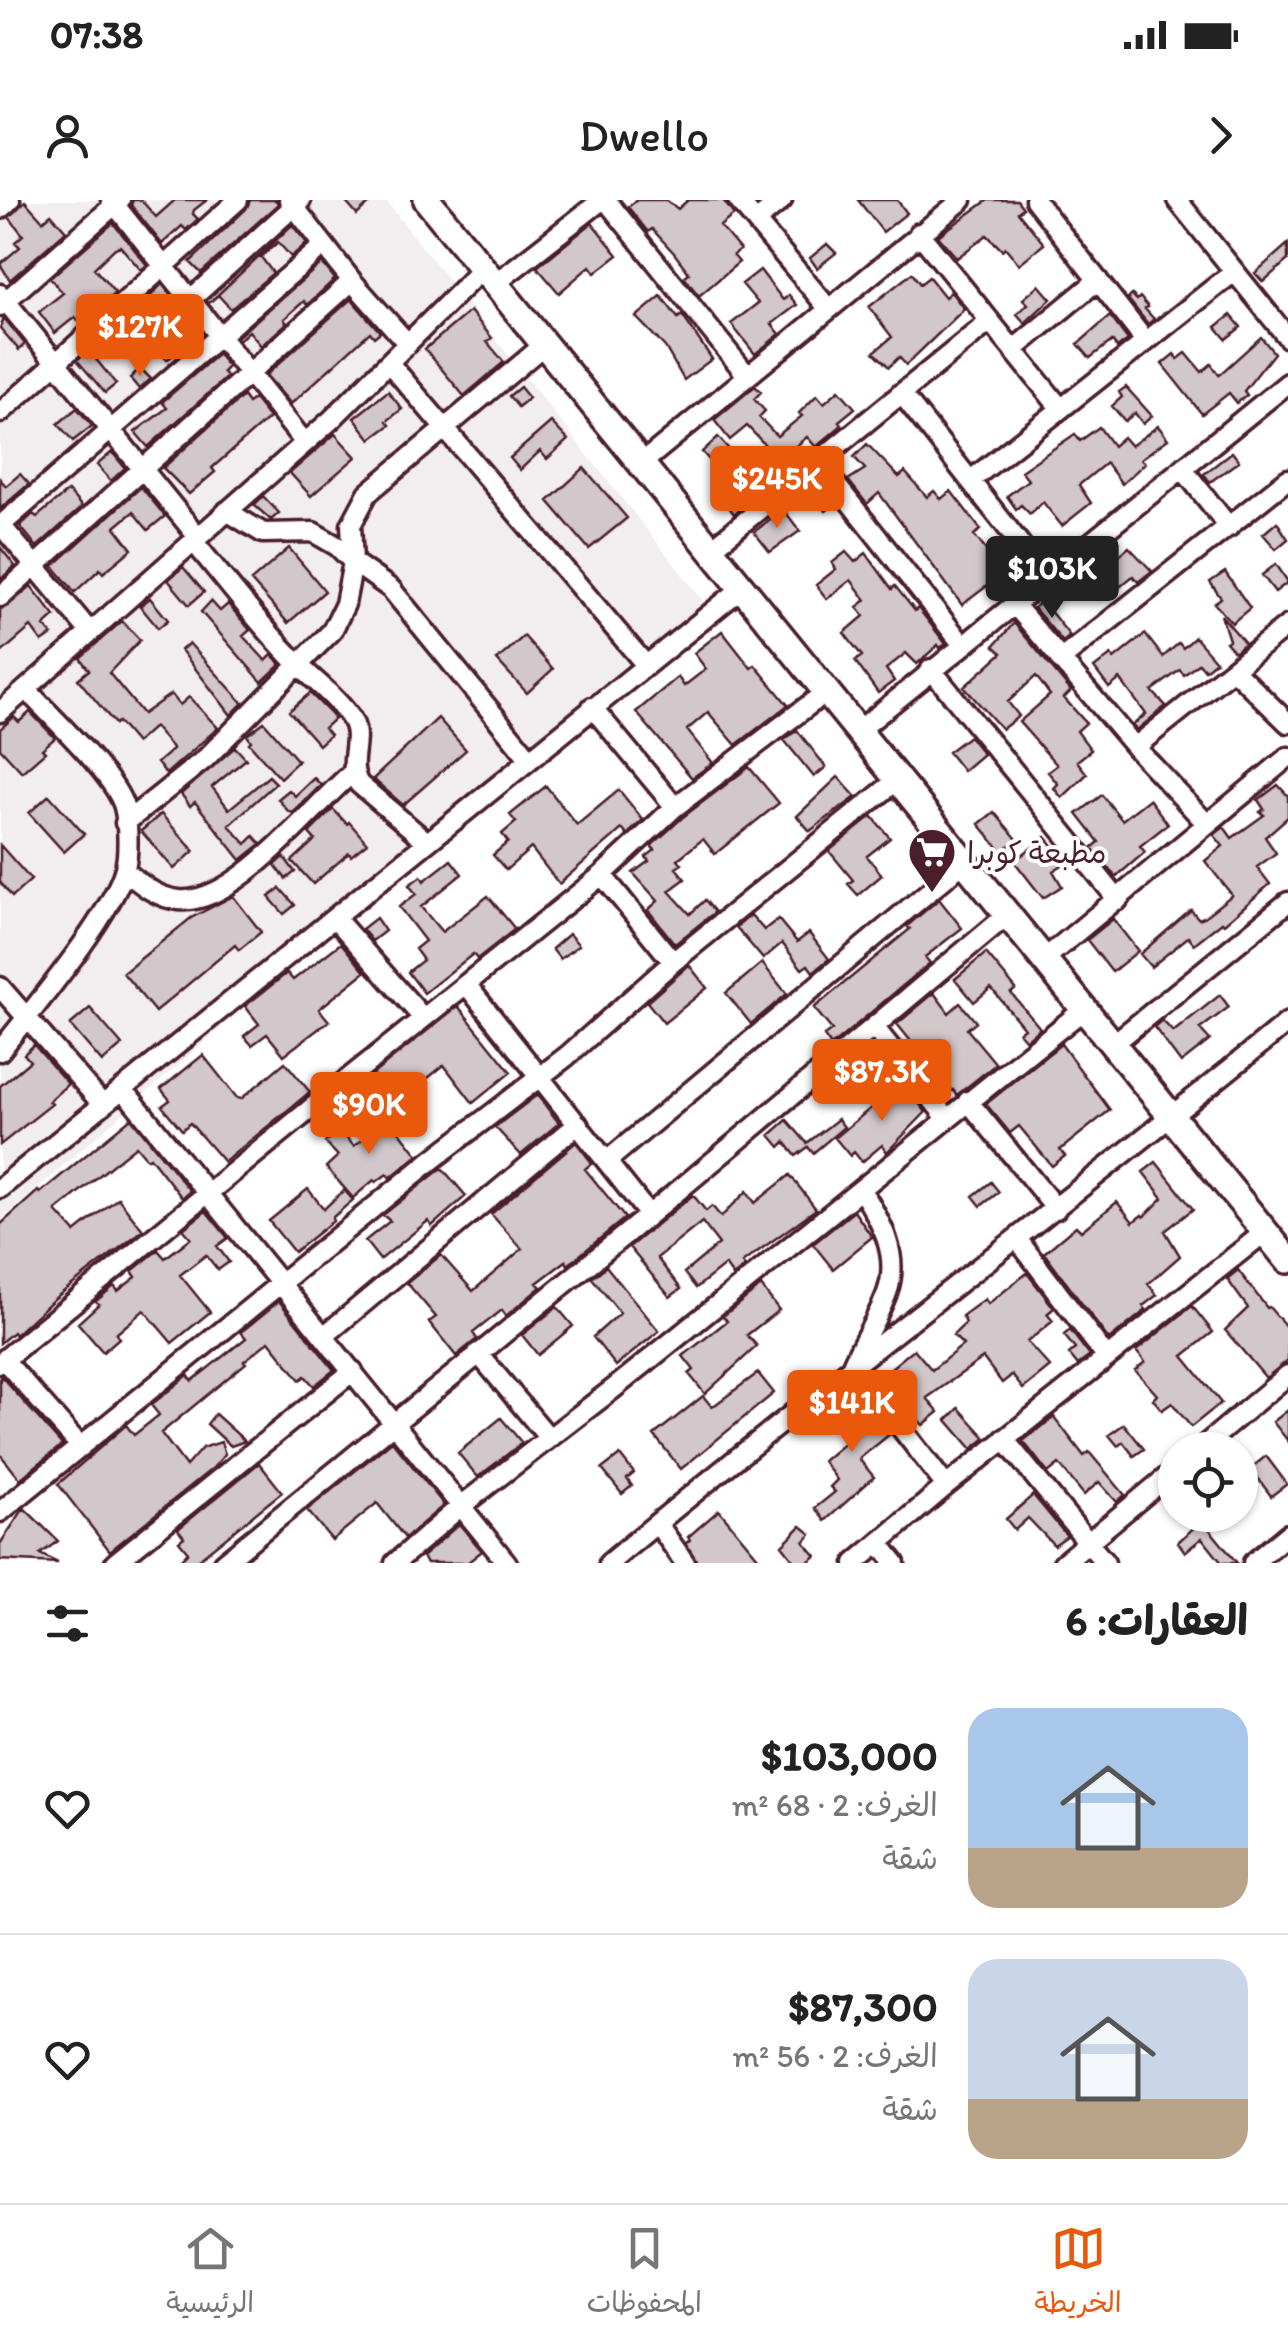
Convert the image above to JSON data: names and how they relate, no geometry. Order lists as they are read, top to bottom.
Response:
{
  "places": {
    "supermarket": ["مطبعة كوبرا"]
  },
  "page": {
    "status": "07:38",
    "header": "Dwello",
    "price": [
      "$127K",
      "$245K",
      "$103K",
      "$87.3K",
      "$90K",
      "$141K"
    ],
    "heading": "العقارات: 6",
    "list": [
      {
        "name": "$103,000",
        "note": "الغرف: 2 · 68 m² · شقة"
      },
      {
        "name": "$87,300",
        "note": "الغرف: 2 · 56 m² · شقة"
      }
    ],
    "tabs": ["الخريطة", "المحفوظات", "الرئيسية"]
  }
}
